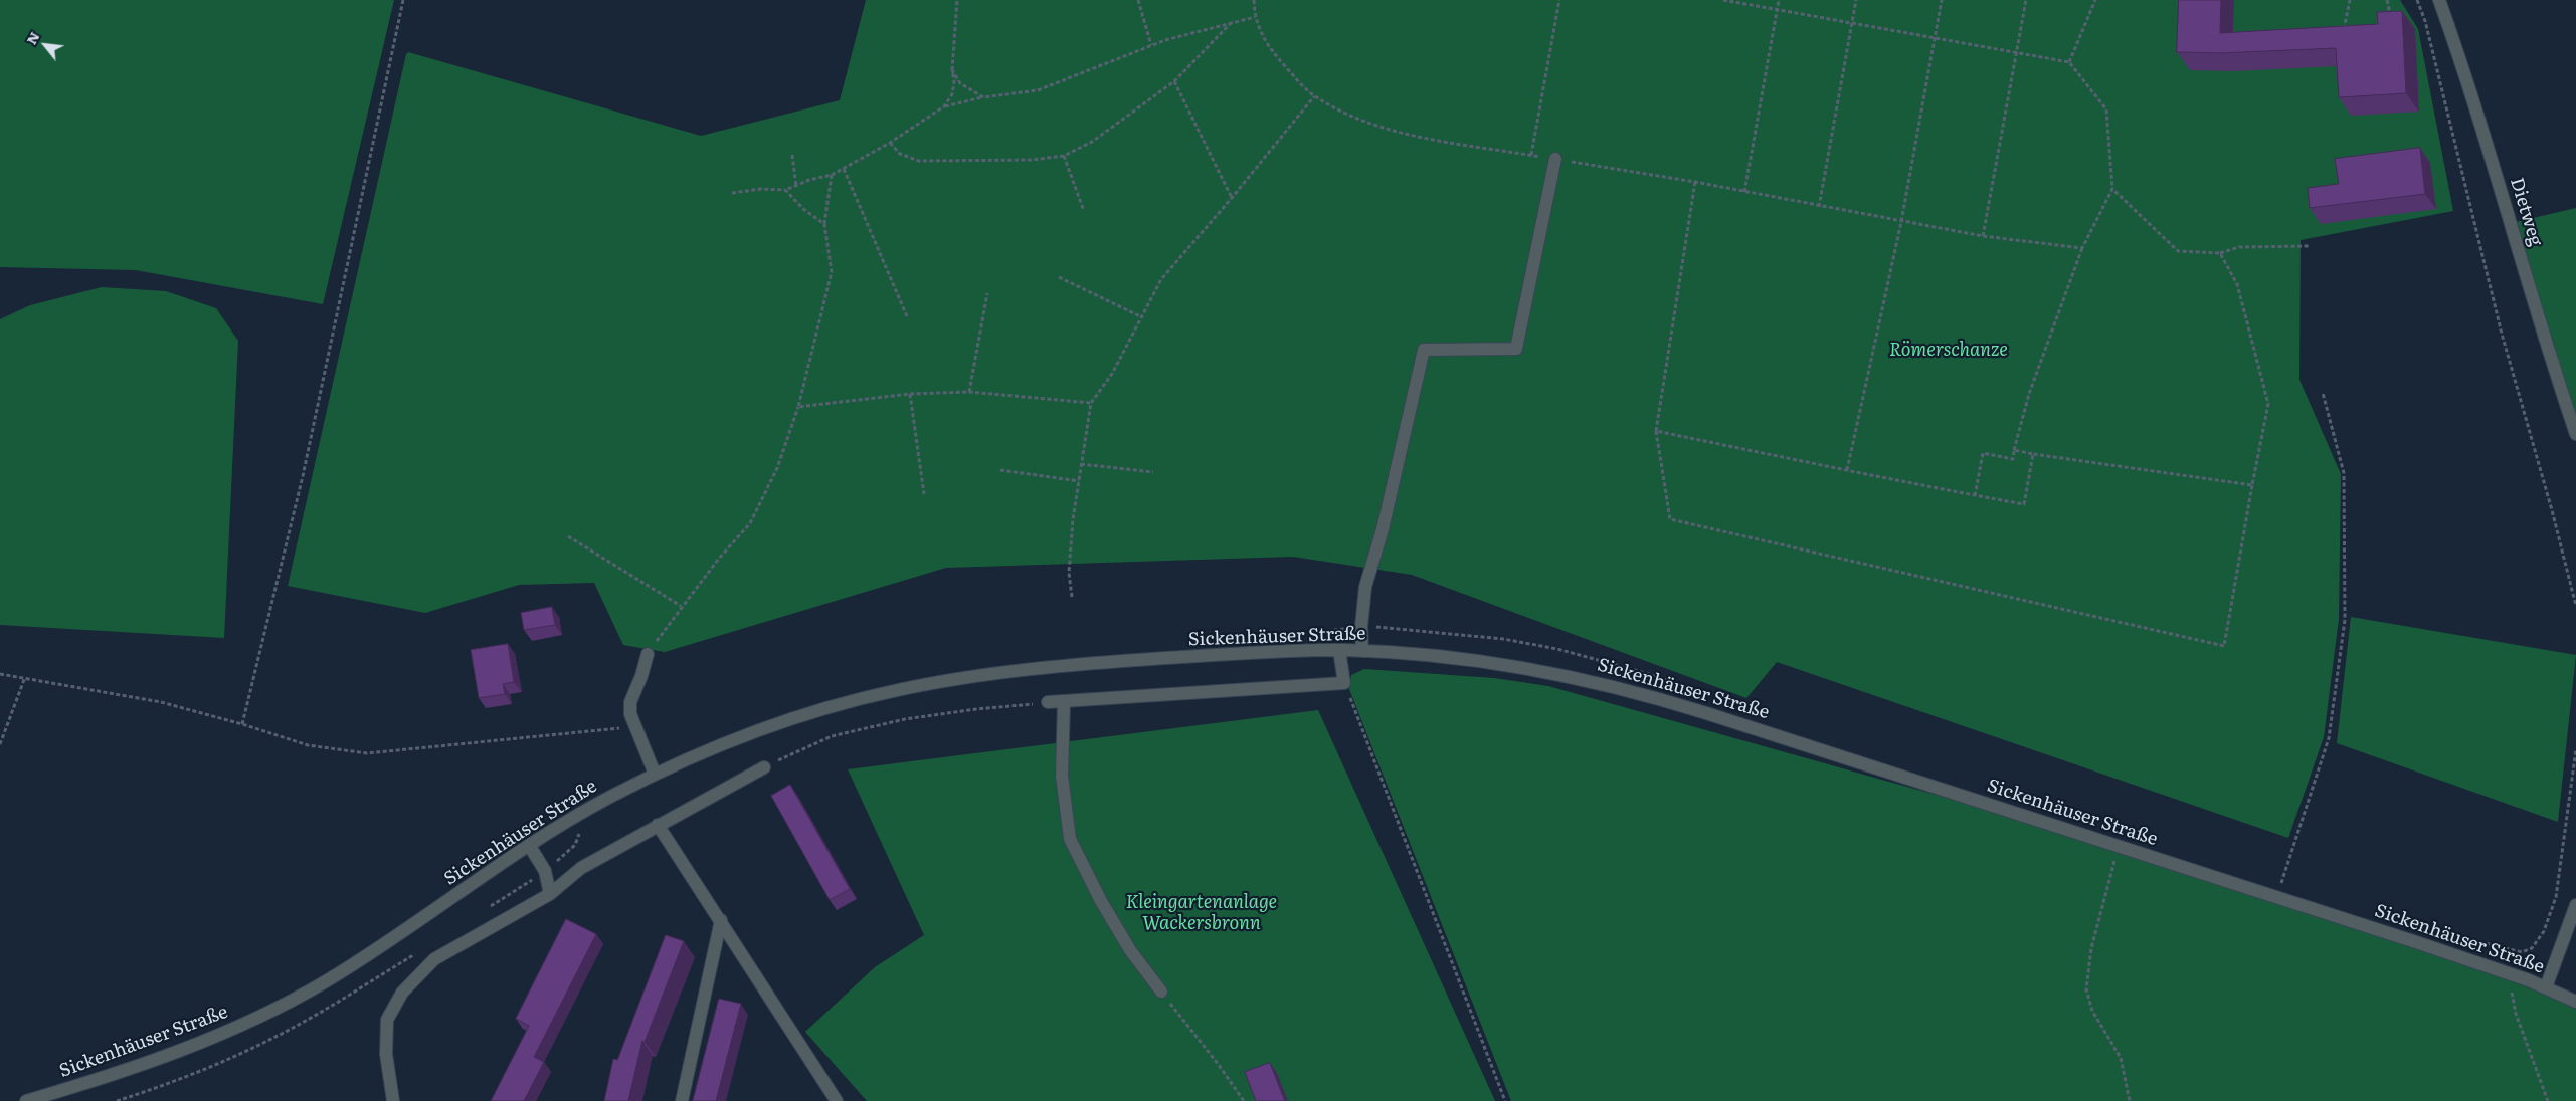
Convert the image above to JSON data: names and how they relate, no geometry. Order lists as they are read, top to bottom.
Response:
{
  "streets": {
    "street": ["Dietweg", "Sickenhäuser Straße"]
  },
  "parks": ["Römerschanze", "Kleingartenanlage Wackersbronn"],
  "north": "top left"
}
